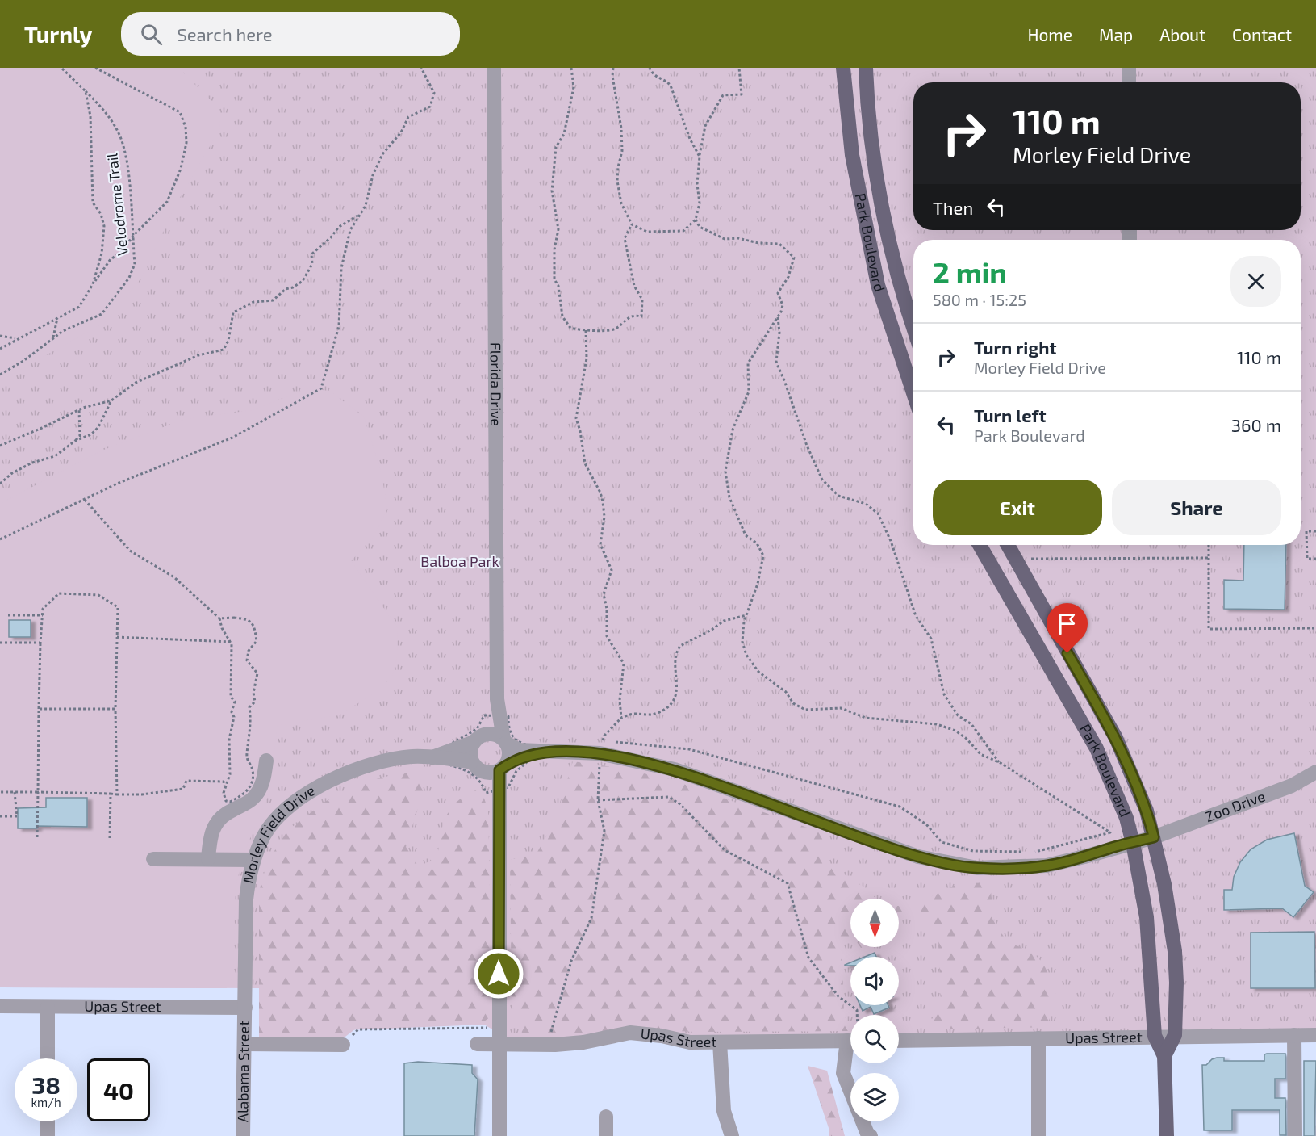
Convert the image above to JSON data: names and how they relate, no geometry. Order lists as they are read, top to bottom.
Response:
{
  "streets": {
    "main road": ["Park Boulevard"],
    "street": [
      "Florida Drive",
      "Zoo Drive",
      "Morley Field Drive",
      "Upas Street",
      "Alabama Street"
    ],
    "path": ["Velodrome Trail"]
  },
  "crossings": [
    ["Park Boulevard", "Zoo Drive"],
    ["Park Boulevard", "Upas Street"],
    ["Florida Drive", "Morley Field Drive"],
    ["Morley Field Drive", "Upas Street"],
    ["Morley Field Drive", "Alabama Street"],
    ["Upas Street", "Alabama Street"]
  ],
  "parks": ["Balboa Park"],
  "north": "bottom",
  "page": {
    "header": "Turnly",
    "search": "Search here",
    "nav": [
      "Home",
      "Map",
      "About",
      "Contact"
    ],
    "turn": ["110 m", "Morley Field Drive"],
    "then": "Then",
    "heading": ["2 min", "580 m · 15:25"],
    "list": [
      {
        "name": "Turn right",
        "note": "Morley Field Drive",
        "value": "110 m"
      },
      {
        "name": "Turn left",
        "note": "Park Boulevard",
        "value": "360 m"
      }
    ],
    "buttons": ["Exit", "Share"],
    "speed": "38 km/h",
    "limit": "40"
  }
}
